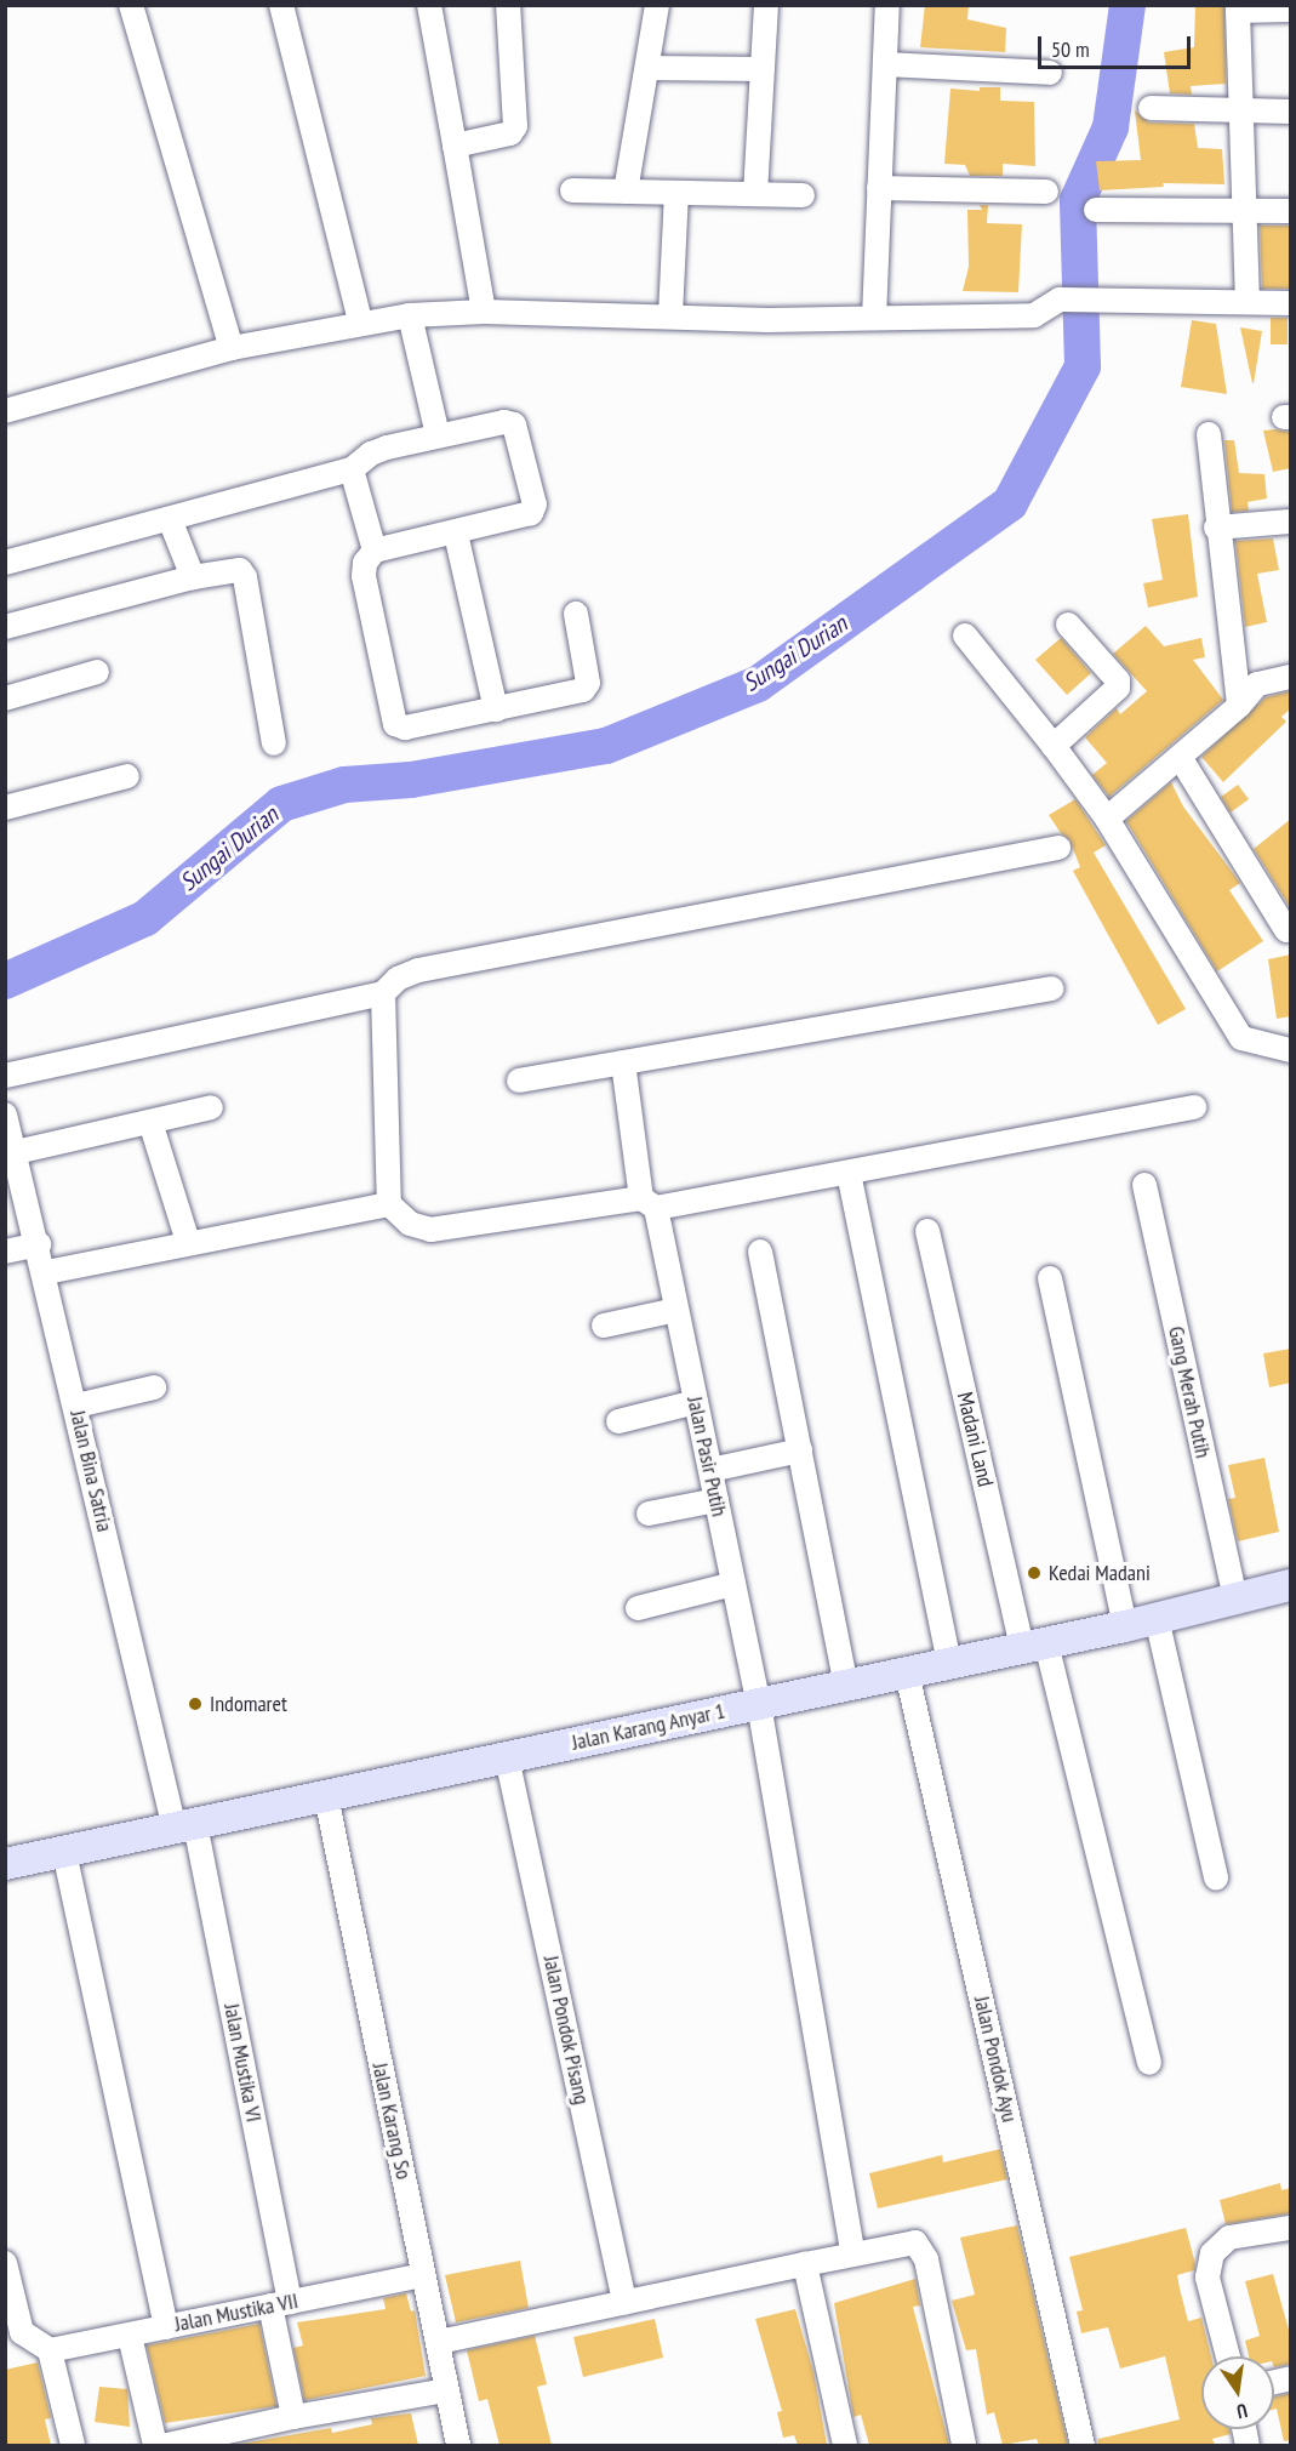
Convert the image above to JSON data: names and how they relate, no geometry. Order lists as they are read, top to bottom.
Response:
{
  "streets": {
    "main road": ["Jalan Karang Anyar 1"],
    "street": [
      "Gang Merah Putih",
      "Madani Land",
      "Jalan Pasir Putih",
      "Jalan Bina Satria",
      "Jalan Pondok Pisang",
      "Jalan Pondok Ayu",
      "Jalan Mustika VI",
      "Jalan Karang So",
      "Jalan Mustika VII"
    ]
  },
  "crossings": [
    ["Gang Merah Putih", "Jalan Karang Anyar 1"],
    ["Madani Land", "Jalan Karang Anyar 1"],
    ["Jalan Pasir Putih", "Jalan Karang Anyar 1"],
    ["Jalan Bina Satria", "Jalan Karang Anyar 1"],
    ["Jalan Bina Satria", "Jalan Mustika VI"],
    ["Jalan Karang Anyar 1", "Jalan Pondok Pisang"],
    ["Jalan Karang Anyar 1", "Jalan Pondok Ayu"],
    ["Jalan Karang Anyar 1", "Jalan Mustika VI"],
    ["Jalan Karang Anyar 1", "Jalan Karang So"],
    ["Jalan Mustika VI", "Jalan Mustika VII"],
    ["Jalan Karang So", "Jalan Mustika VII"]
  ],
  "water": ["Sungai Durian"],
  "places": ["Kedai Madani", "Indomaret"],
  "scale_bar": "50 m",
  "north": "bottom"
}
